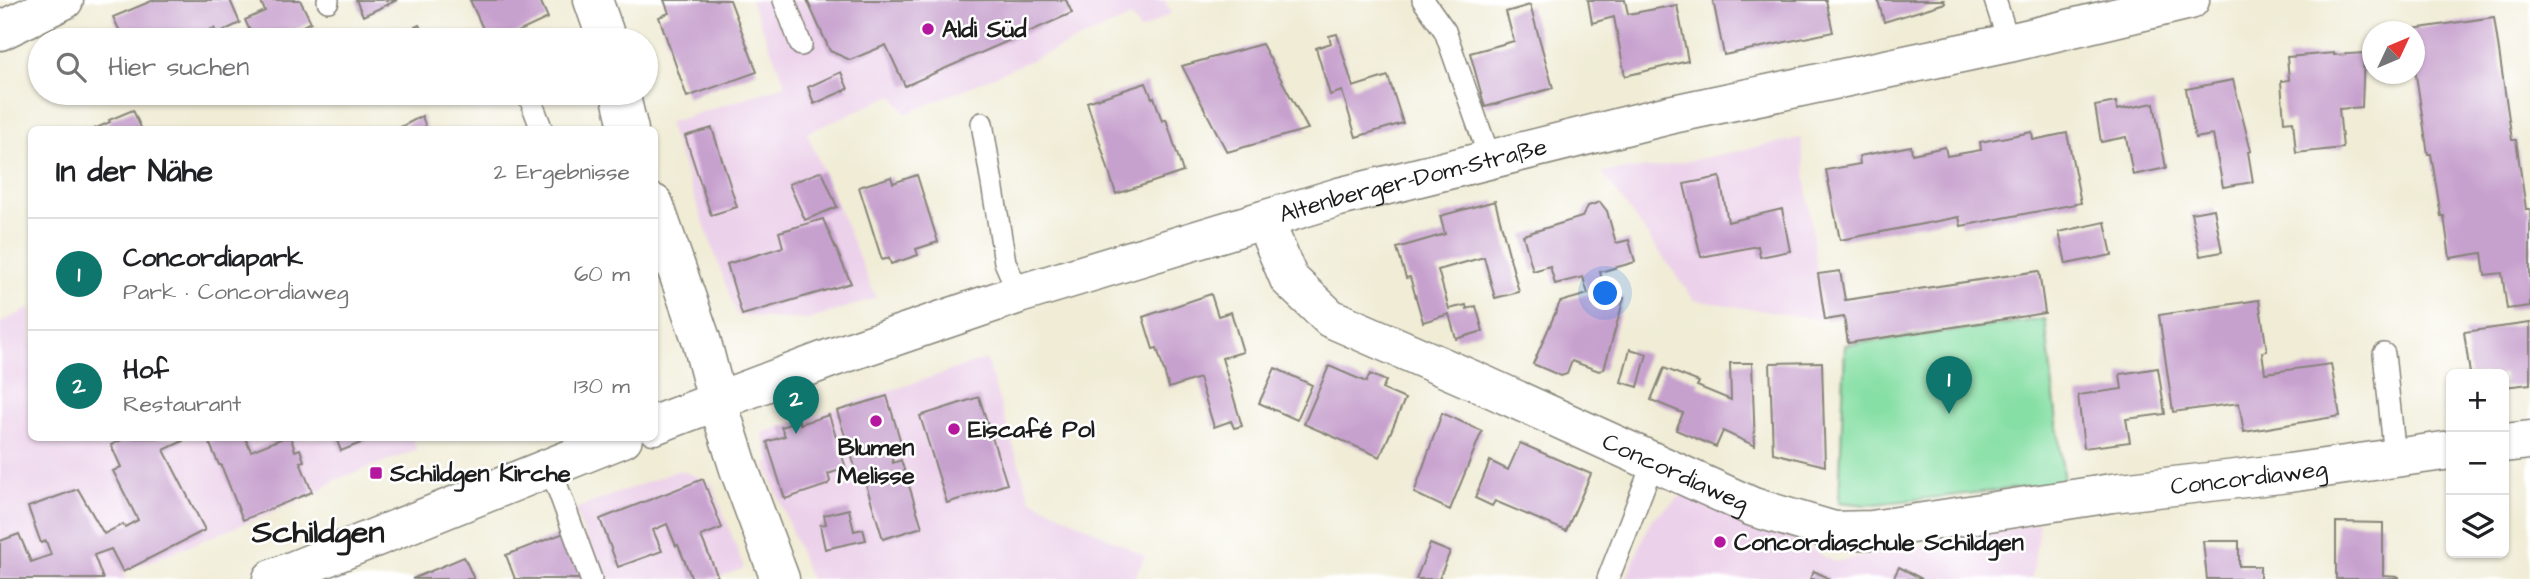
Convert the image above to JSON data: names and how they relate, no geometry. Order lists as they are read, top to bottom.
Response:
{
  "streets": {
    "main road": ["Altenberger-Dom-Straße", "Concordiaweg"]
  },
  "crossings": [
    ["Altenberger-Dom-Straße", "Concordiaweg"]
  ],
  "districts": ["Schildgen"],
  "places": {
    "other": [
      "Aldi Süd",
      "Blumen Melisse",
      "Eiscafé Pol",
      "Concordiaschule Schildgen"
    ],
    "transit": ["Schildgen Kirche"]
  },
  "north": "top right",
  "page": {
    "search": "Hier suchen",
    "heading": ["In der Nähe", "2 Ergebnisse"],
    "list": [
      {
        "mark": "1",
        "name": "Concordiapark",
        "note": "Park · Concordiaweg",
        "value": "60 m"
      },
      {
        "mark": "2",
        "name": "Hof",
        "note": "Restaurant",
        "value": "130 m"
      }
    ],
    "pins": ["1", "2"],
    "map_buttons": ["+", "−"]
  }
}
